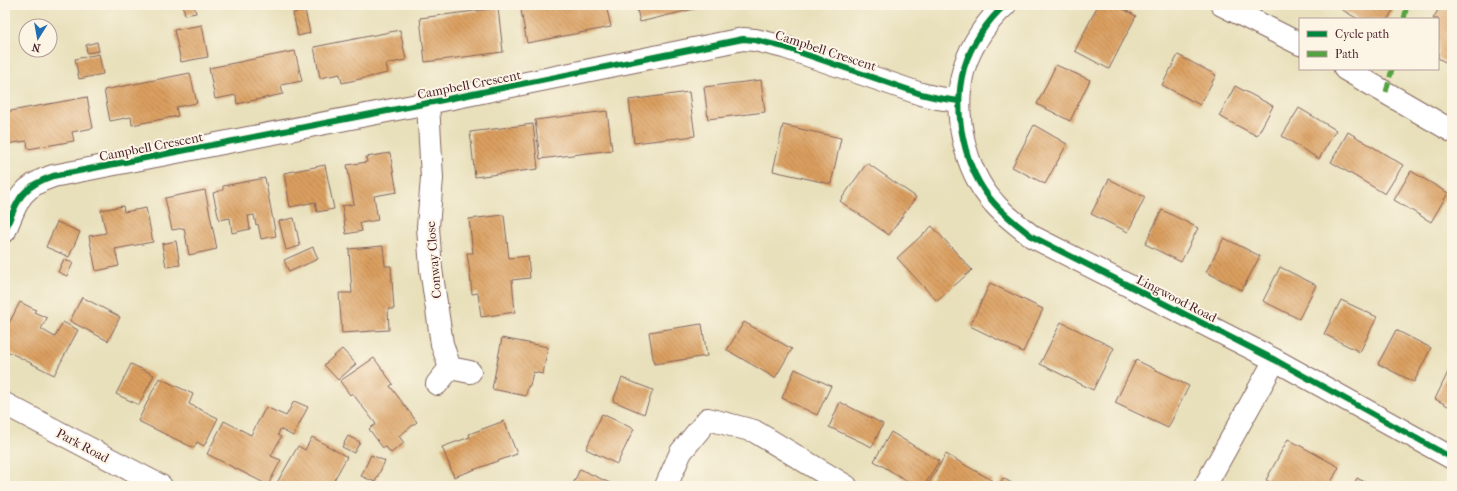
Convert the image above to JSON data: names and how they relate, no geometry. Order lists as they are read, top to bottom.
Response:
{
  "streets": {
    "street": [
      "Campbell Crescent",
      "Conway Close",
      "Lingwood Road",
      "Park Road"
    ]
  },
  "crossings": [
    ["Campbell Crescent", "Conway Close"],
    ["Campbell Crescent", "Lingwood Road"]
  ],
  "legend": ["Cycle path", "Path"],
  "north": "bottom"
}
